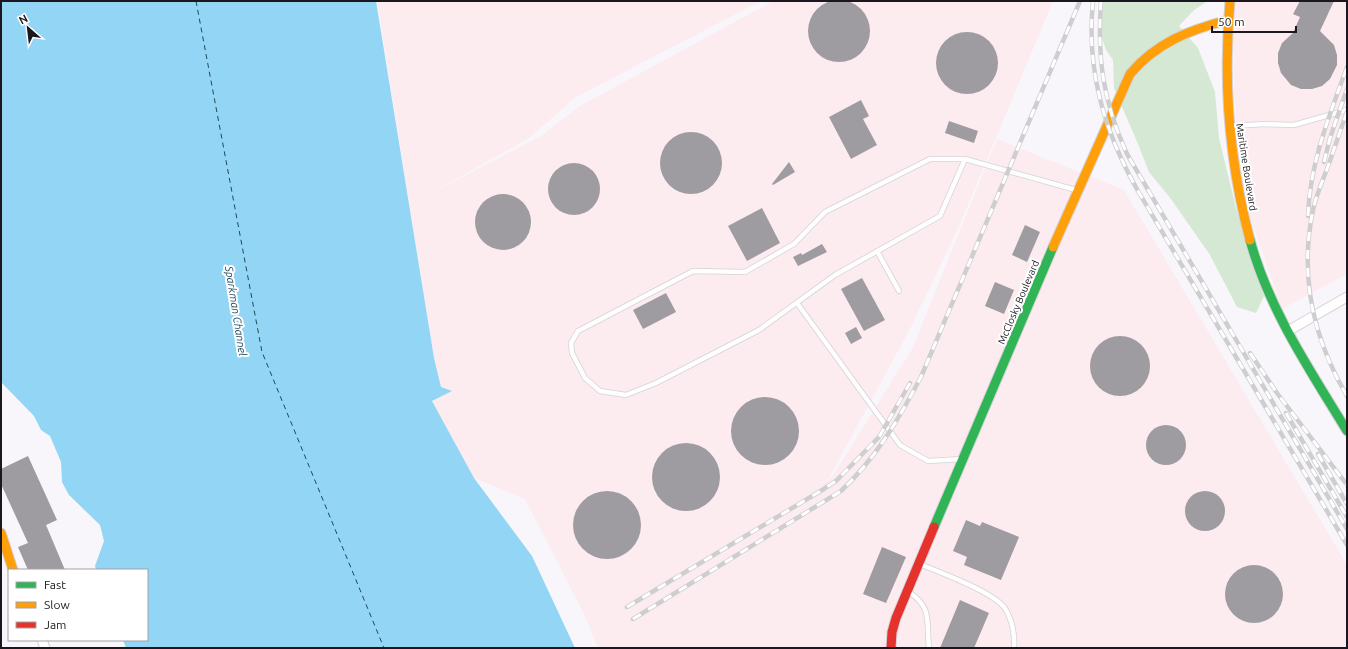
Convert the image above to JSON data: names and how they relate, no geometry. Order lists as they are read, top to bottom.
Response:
{
  "streets": {
    "street": ["Maritime Boulevard", "McClosky Boulevard"]
  },
  "crossings": [
    ["Maritime Boulevard", "McClosky Boulevard"]
  ],
  "water": ["Sparkman Channel"],
  "legend": ["Fast", "Slow", "Jam"],
  "scale_bar": "50 m",
  "north": "top left"
}
